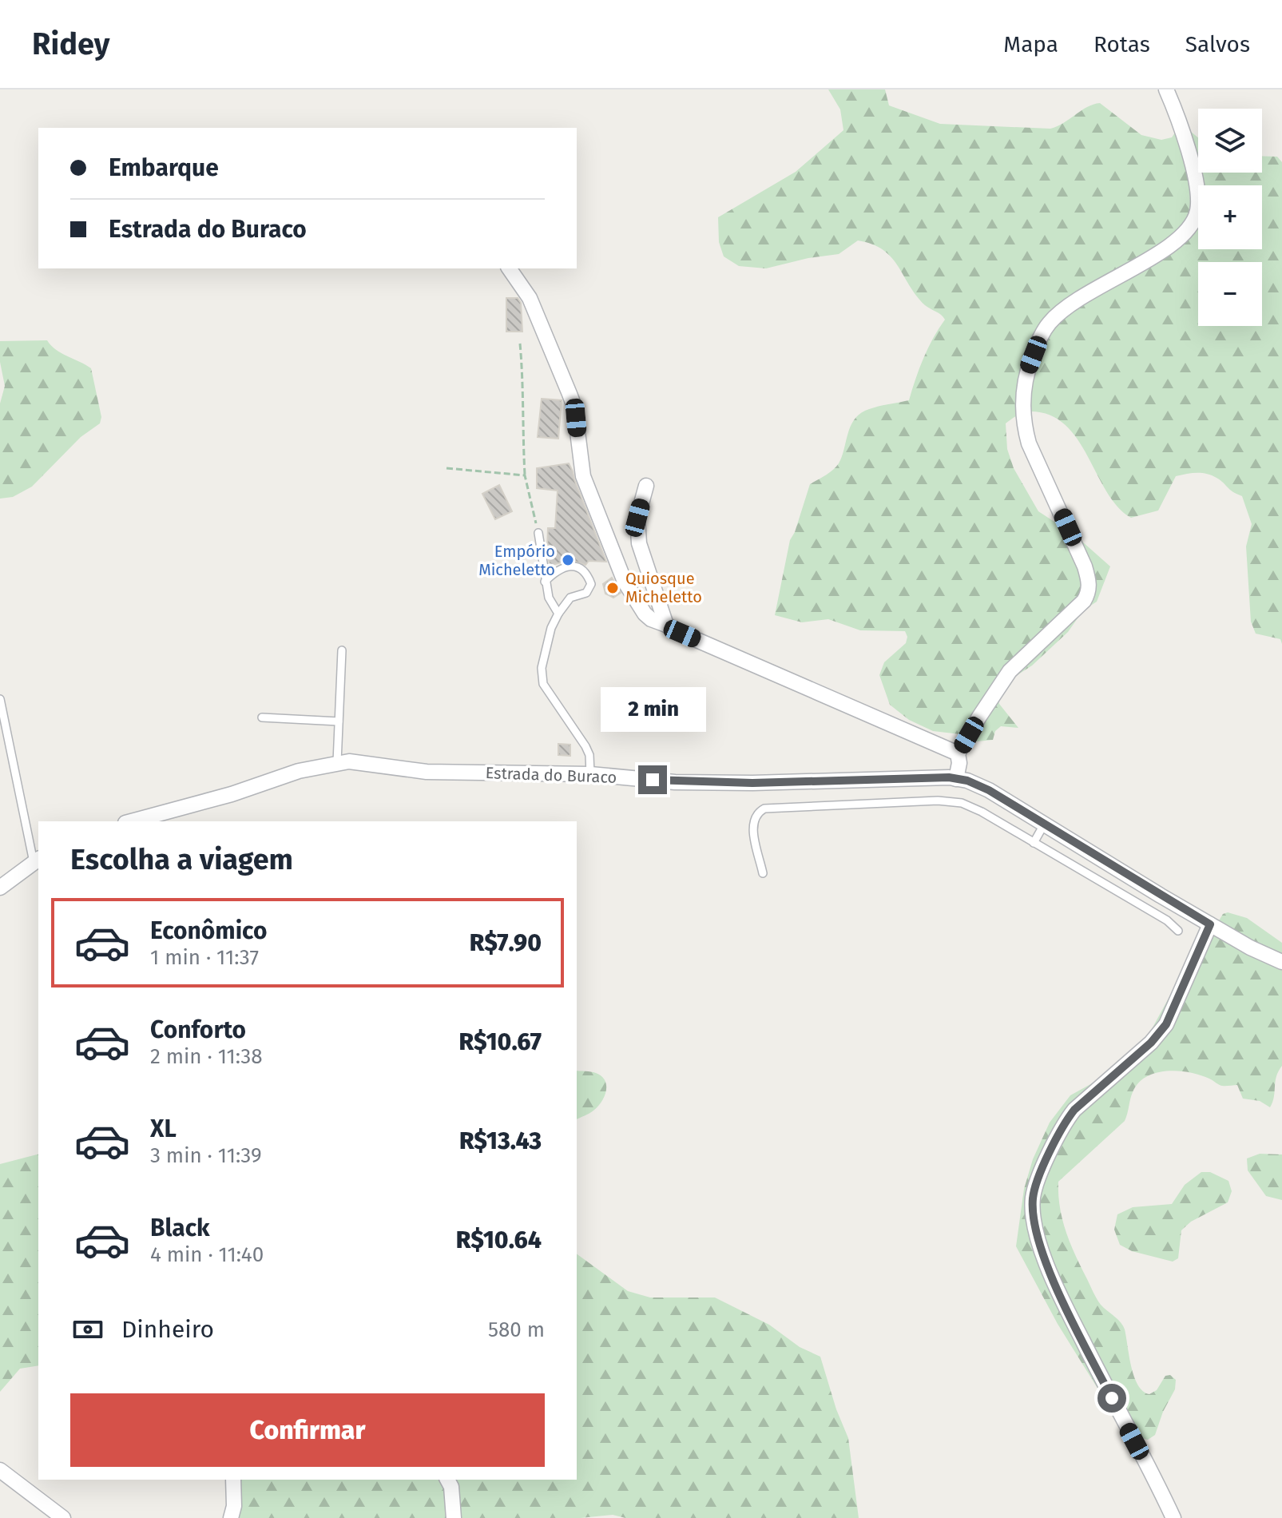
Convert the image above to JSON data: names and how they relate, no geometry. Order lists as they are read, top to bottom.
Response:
{
  "streets": {
    "street": ["Estrada do Buraco"]
  },
  "places": ["Empório Micheletto", "Quiosque Micheletto"],
  "page": {
    "header": "Ridey",
    "nav": ["Mapa", "Rotas", "Salvos"],
    "map_buttons": ["+", "−"],
    "banner": ["Embarque", "Estrada do Buraco"],
    "bubble": "2 min",
    "heading": "Escolha a viagem",
    "list": [
      {
        "name": "Econômico",
        "note": "1 min · 11:37",
        "value": "R$7.90"
      },
      {
        "name": "Conforto",
        "note": "2 min · 11:38",
        "value": "R$10.67"
      },
      {
        "name": "XL",
        "note": "3 min · 11:39",
        "value": "R$13.43"
      },
      {
        "name": "Black",
        "note": "4 min · 11:40",
        "value": "R$10.64"
      }
    ],
    "pay": ["Dinheiro", "580 m"],
    "buttons": "Confirmar"
  }
}
